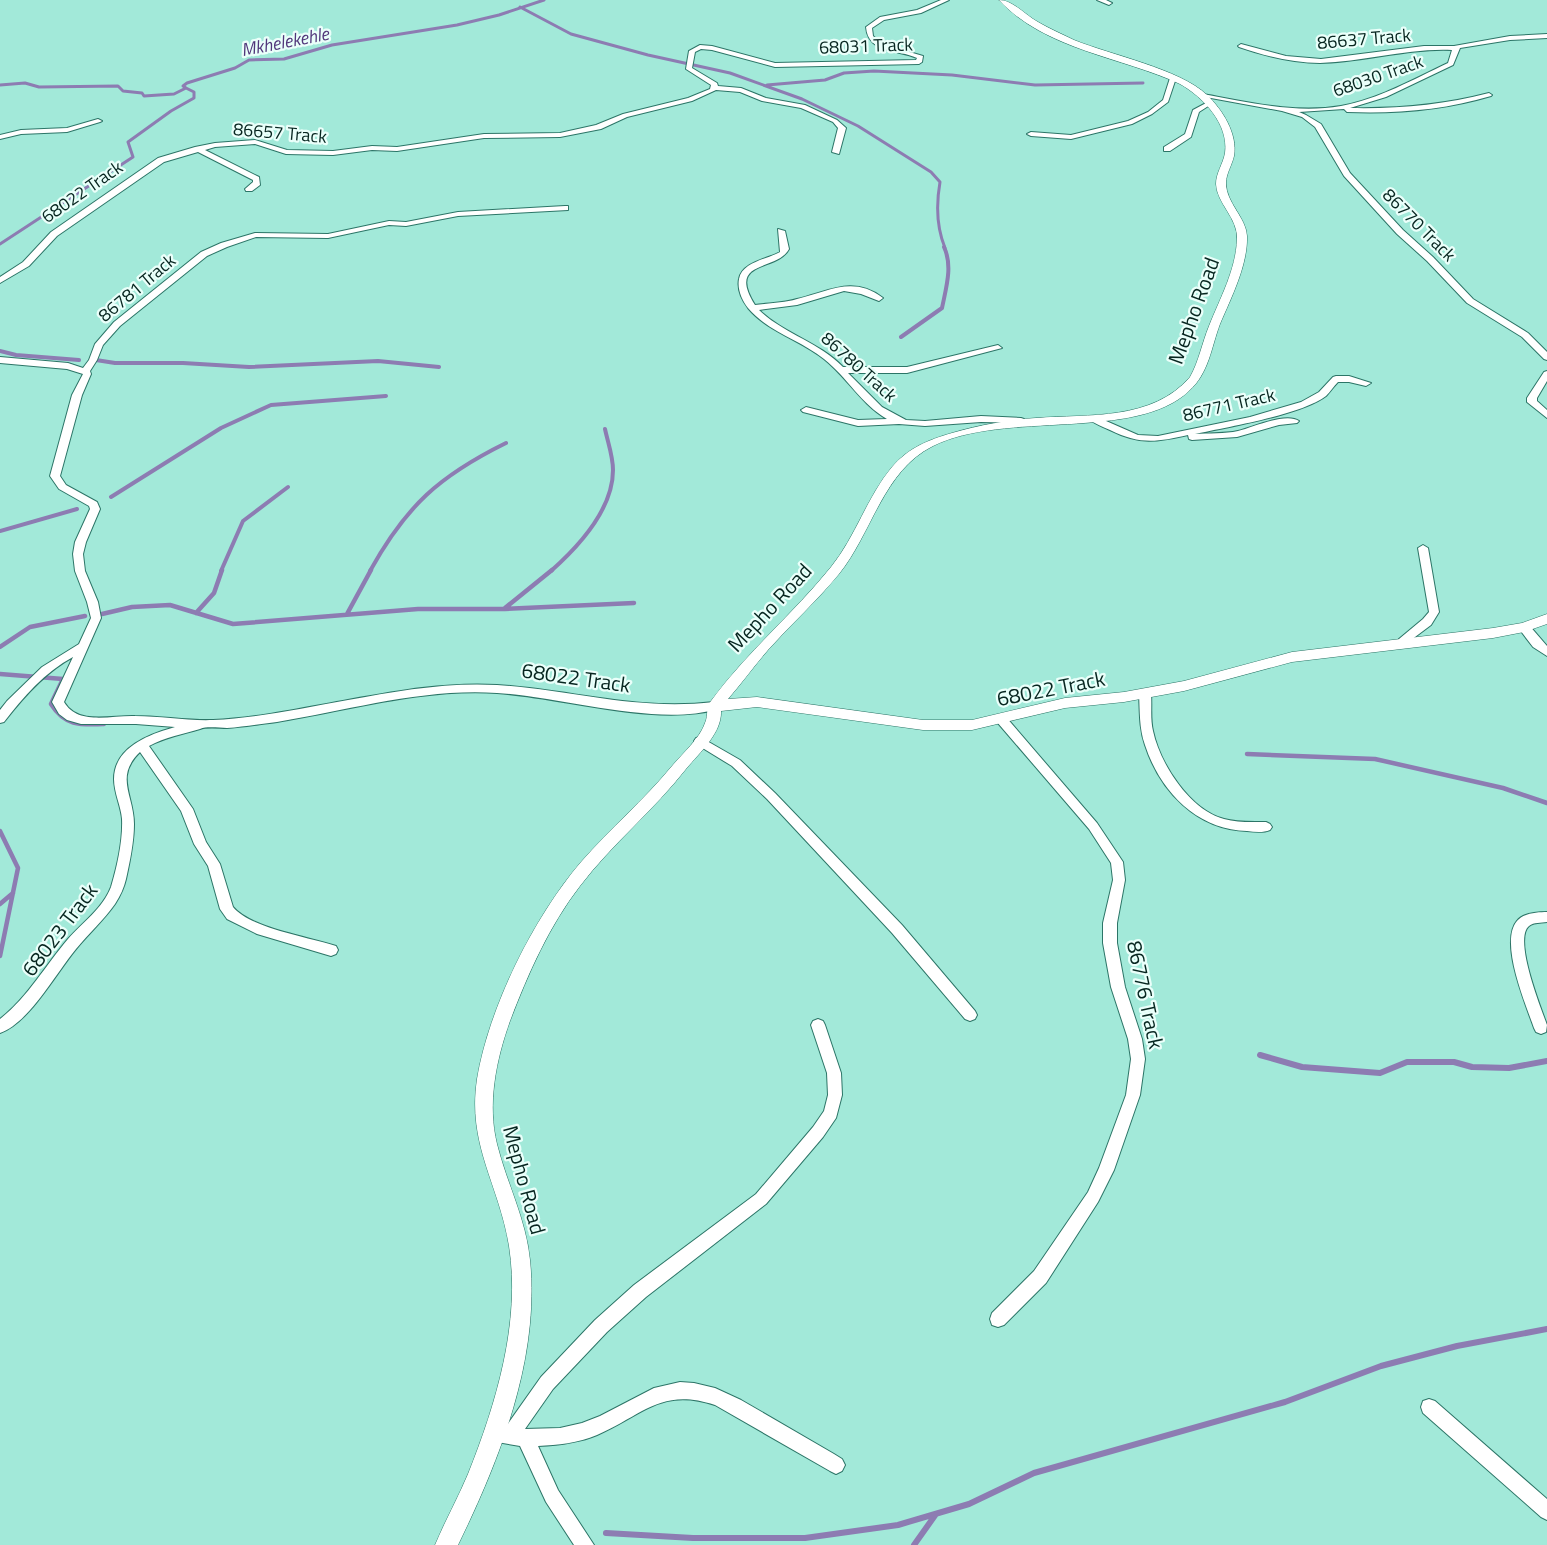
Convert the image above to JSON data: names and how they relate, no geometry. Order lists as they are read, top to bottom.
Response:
{
  "streets": {
    "street": [
      "86637 Track",
      "68031 Track",
      "68030 Track",
      "86657 Track",
      "68022 Track",
      "86770 Track",
      "86781 Track",
      "Mepho Road",
      "86780 Track",
      "86771 Track",
      "68023 Track",
      "86776 Track"
    ]
  },
  "crossings": [
    ["86637 Track", "68030 Track"],
    ["68031 Track", "86657 Track"],
    ["68030 Track", "86770 Track"],
    ["68030 Track", "Mepho Road"],
    ["86657 Track", "68022 Track"],
    ["68022 Track", "86781 Track"],
    ["68022 Track", "Mepho Road"],
    ["68022 Track", "68023 Track"],
    ["68022 Track", "86776 Track"],
    ["Mepho Road", "86780 Track"],
    ["Mepho Road", "86771 Track"]
  ],
  "water": ["Mkhelekehle"]
}
